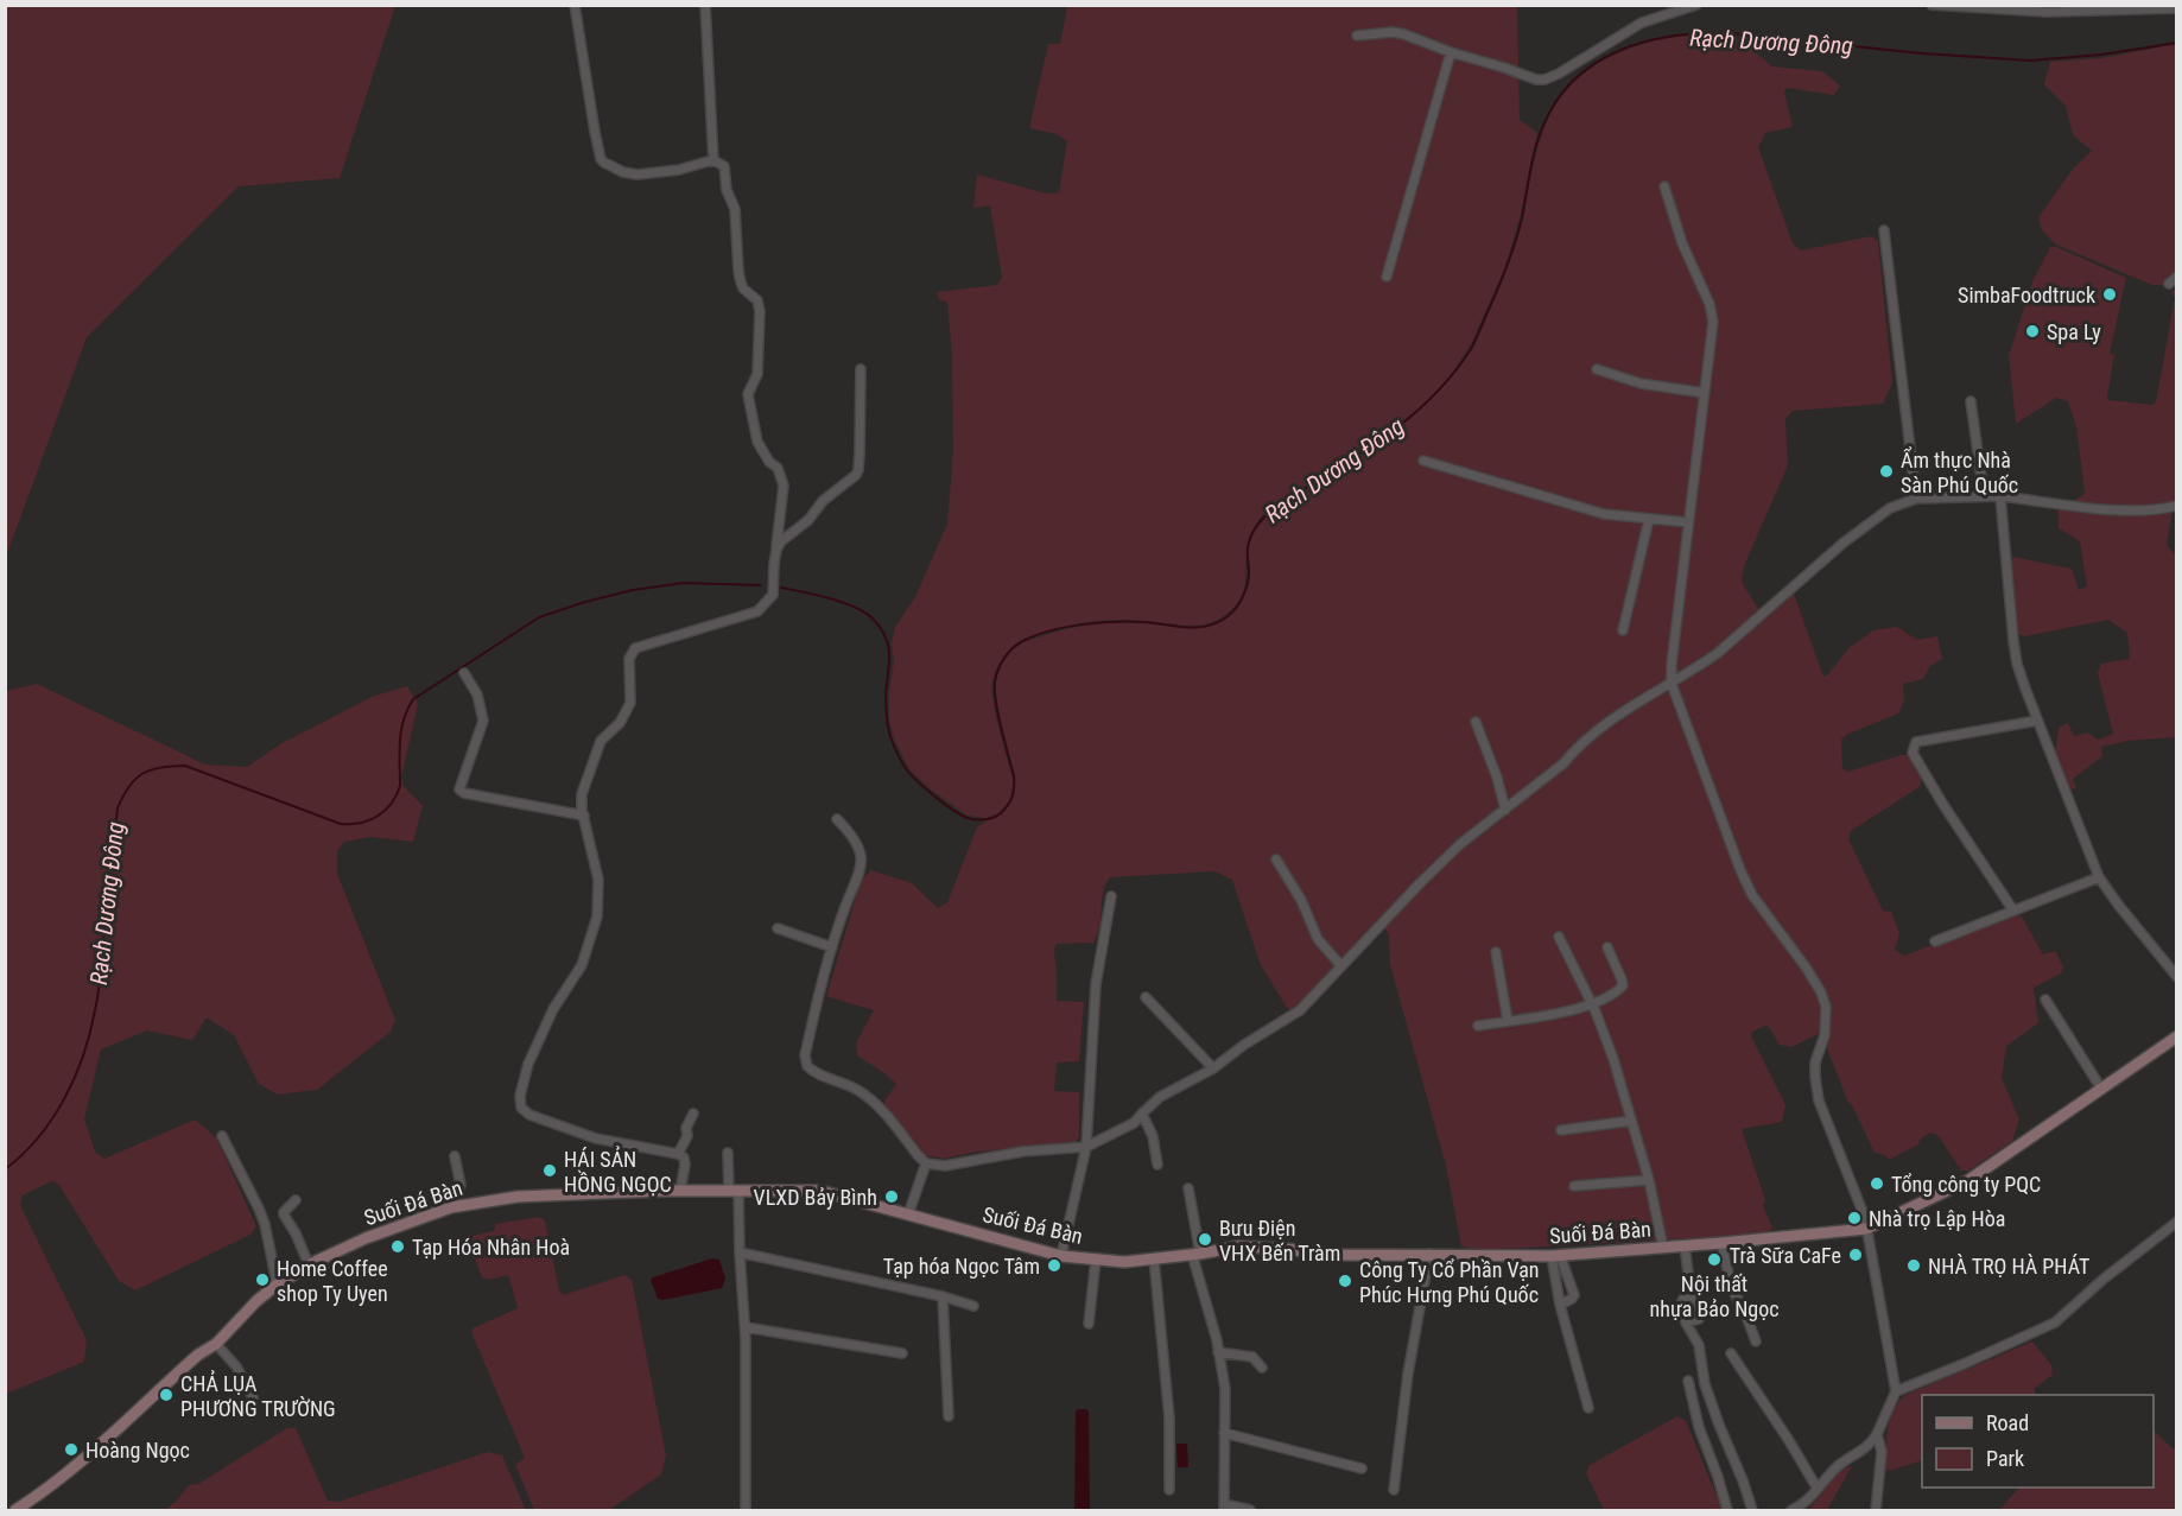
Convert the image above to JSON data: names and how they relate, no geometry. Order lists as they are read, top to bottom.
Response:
{
  "streets": {
    "street": ["Suối Đá Bàn"]
  },
  "water": ["Rạch Dương Đông"],
  "places": [
    "SimbaFoodtruck",
    "Spa Ly",
    "Ẩm thực Nhà Sàn Phú Quốc",
    "HÁI SẢN HỒNG NGỌC",
    "Tổng công ty PQC",
    "VLXD Bảy Bình",
    "Nhà trọ Lập Hòa",
    "Bưu Điện VHX Bến Tràm",
    "Tạp Hóa Nhân Hoà",
    "Trà Sữa CaFe",
    "Nội thất nhựa Bảo Ngọc",
    "Tạp hóa Ngọc Tâm",
    "NHÀ TRỌ HÀ PHÁT",
    "Home Coffee shop Ty Uyen",
    "Công Ty Cổ Phần Vạn Phúc Hưng Phú Quốc",
    "CHẢ LỤA PHƯƠNG TRƯỜNG",
    "Hoàng Ngọc"
  ],
  "legend": ["Road", "Park"]
}
